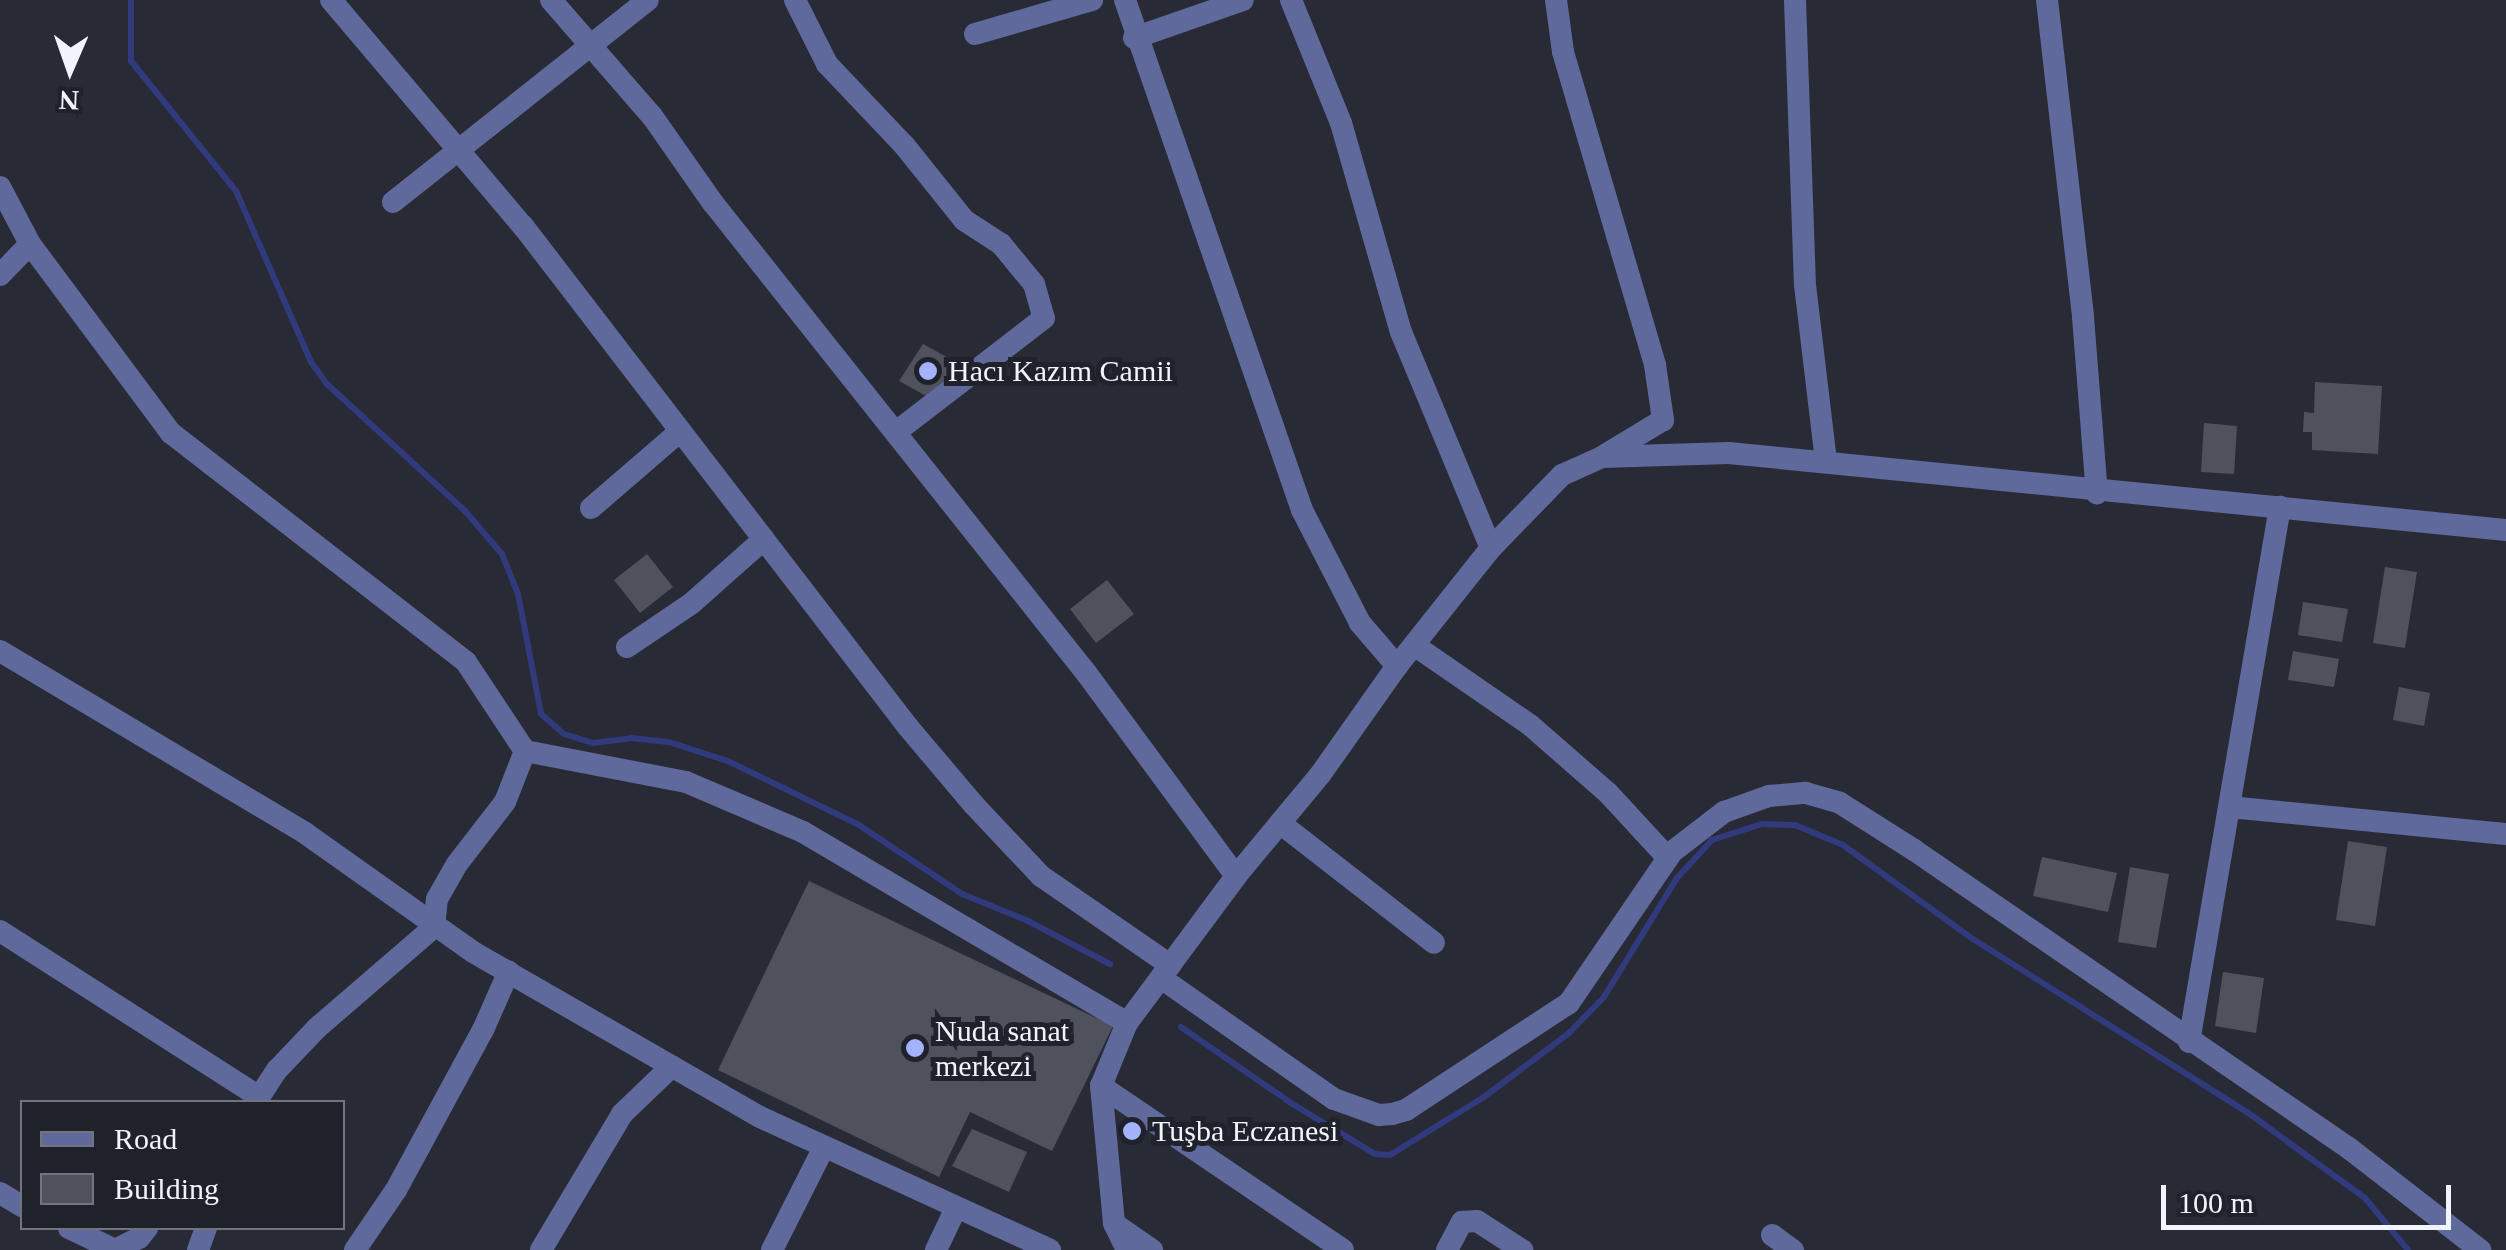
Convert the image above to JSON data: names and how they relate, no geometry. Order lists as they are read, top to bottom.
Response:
{
  "places": ["Hacı Kazım Camii", "Nuda sanat merkezi", "Tuşba Eczanesi"],
  "legend": ["Road", "Building"],
  "scale_bar": "100 m",
  "north": "bottom"
}
